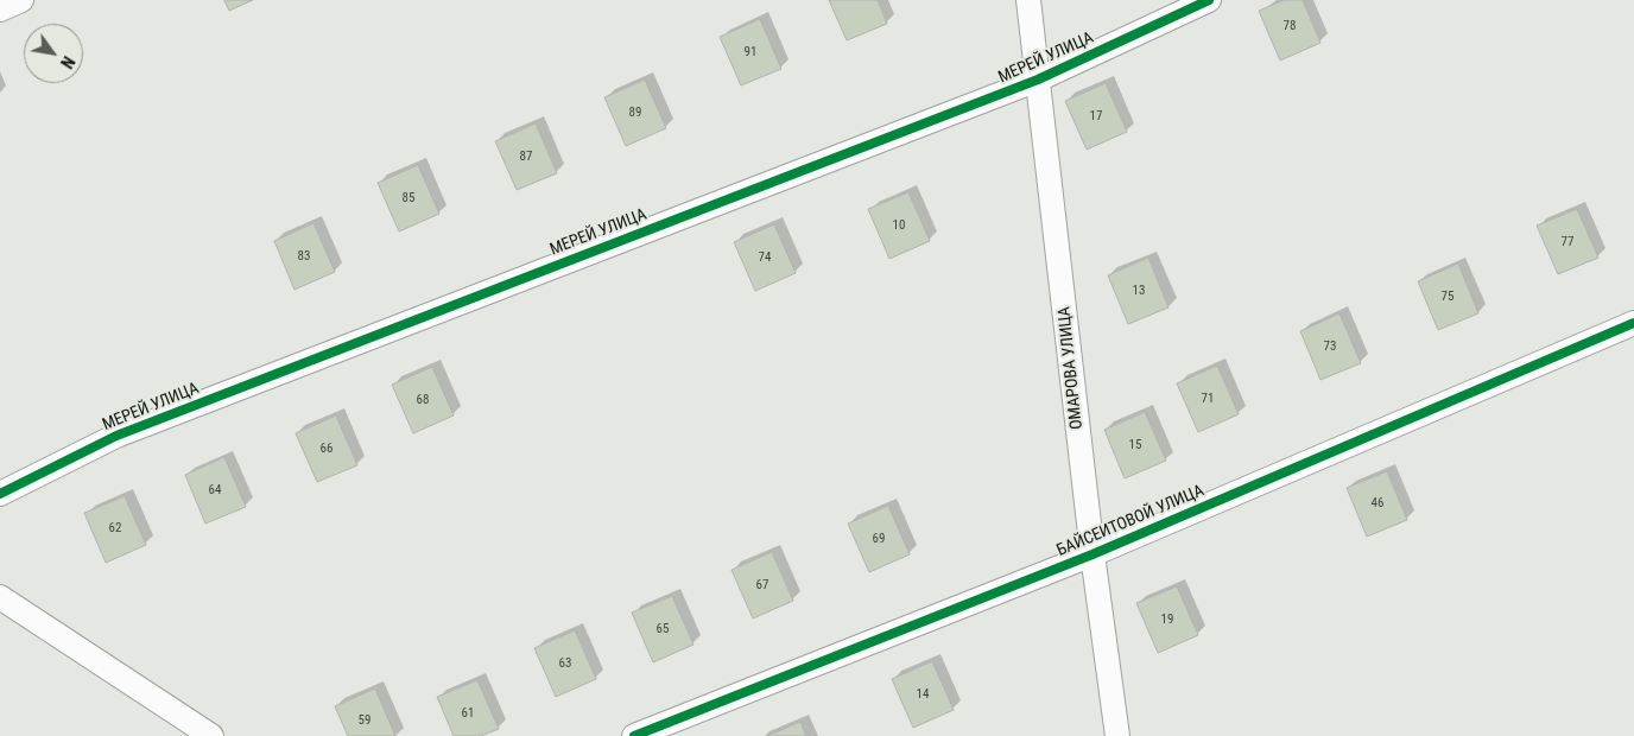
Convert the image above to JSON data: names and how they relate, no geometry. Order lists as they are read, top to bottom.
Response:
{
  "streets": {
    "street": ["МЕРЕЙ УЛИЦА", "ОМАРОВА УЛИЦА", "БАЙСЕИТОВОЙ УЛИЦА"]
  },
  "crossings": [
    ["МЕРЕЙ УЛИЦА", "ОМАРОВА УЛИЦА"],
    ["ОМАРОВА УЛИЦА", "БАЙСЕИТОВОЙ УЛИЦА"]
  ],
  "house_numbers": [
    "78",
    "91",
    "89",
    "17",
    "87",
    "85",
    "10",
    "77",
    "83",
    "74",
    "13",
    "75",
    "73",
    "71",
    "68",
    "15",
    "66",
    "64",
    "46",
    "62",
    "69",
    "67",
    "19",
    "65",
    "63",
    "14",
    "61",
    "59"
  ],
  "north": "bottom right"
}
